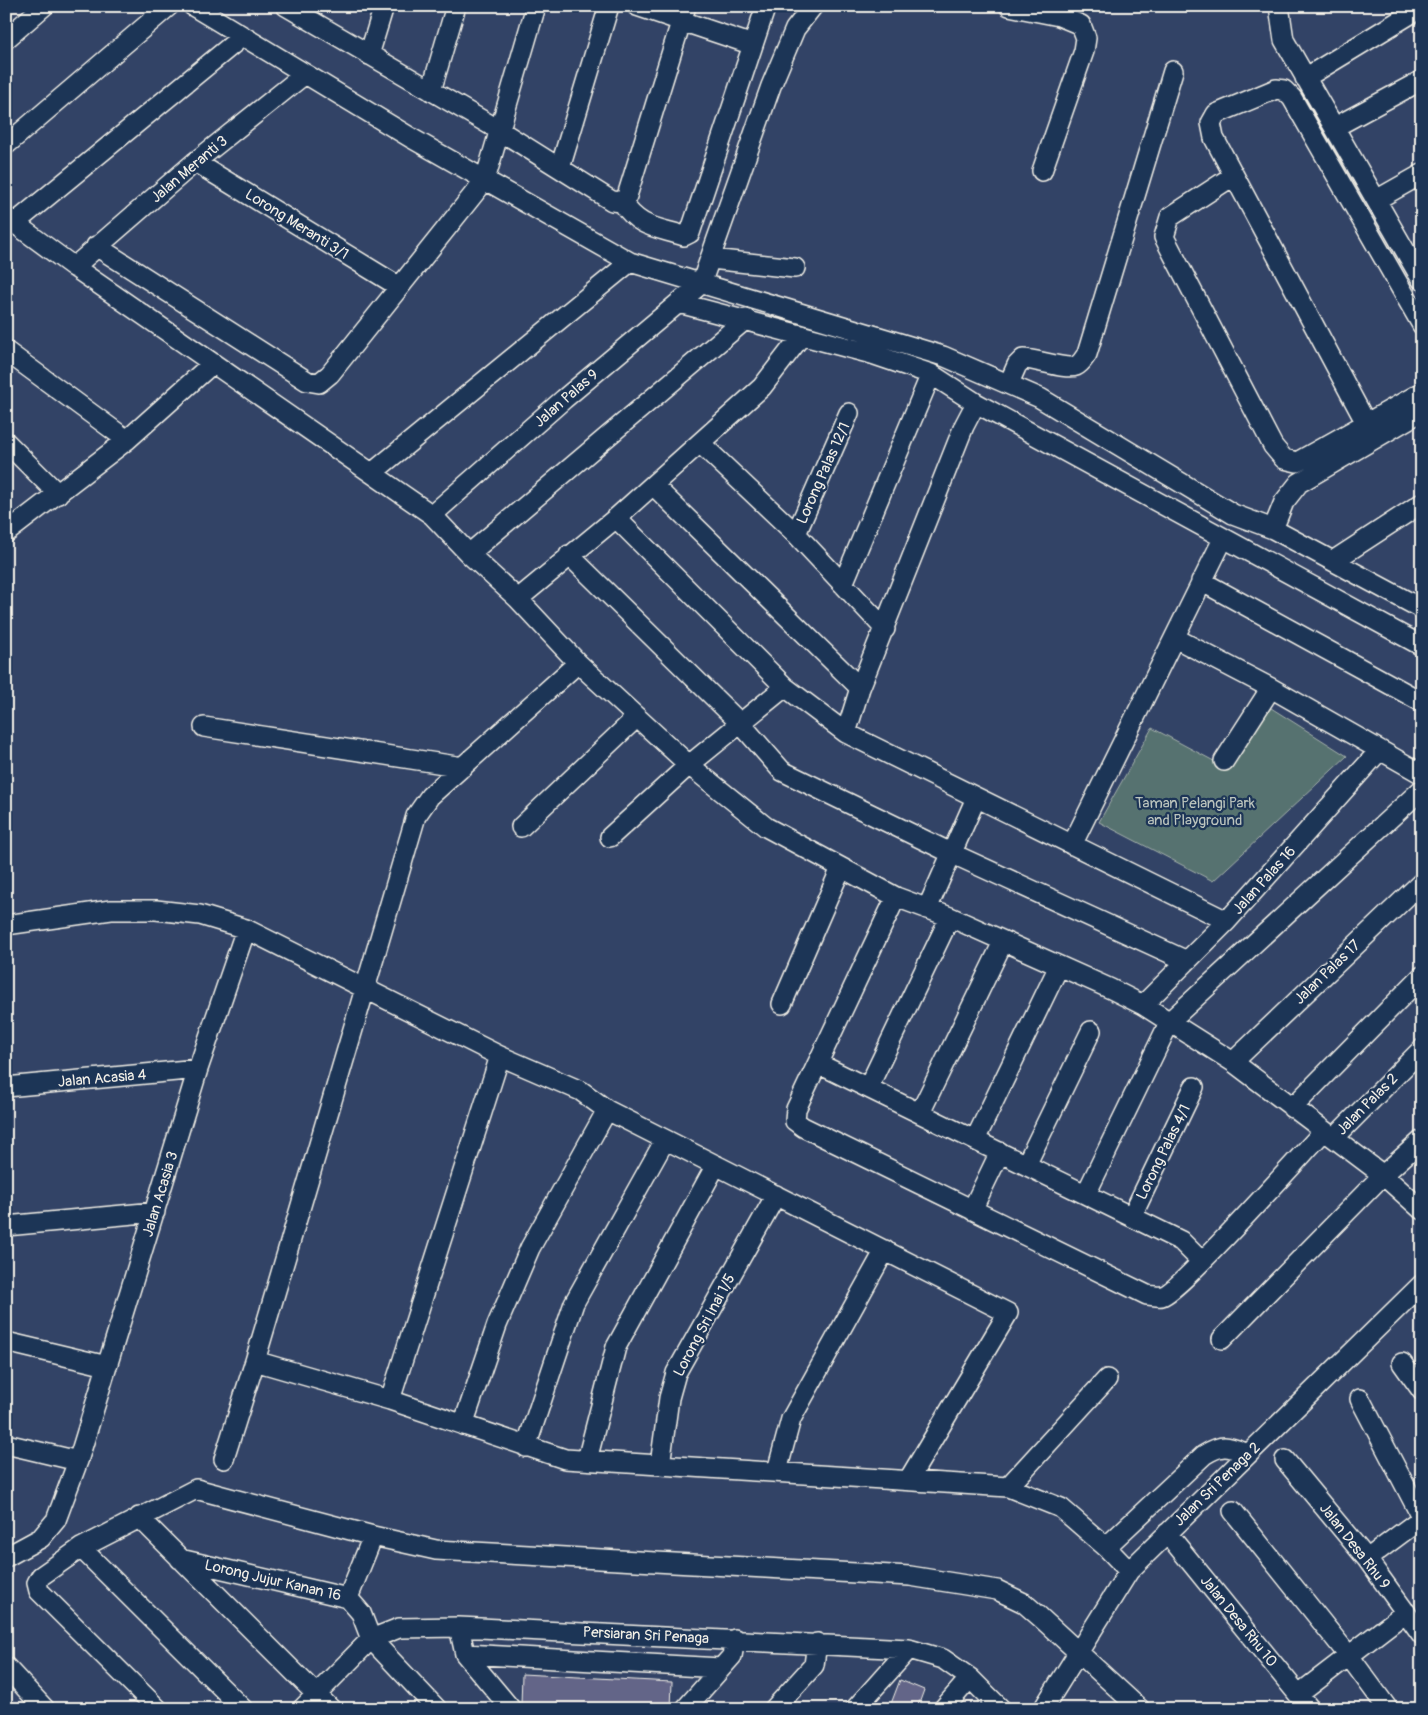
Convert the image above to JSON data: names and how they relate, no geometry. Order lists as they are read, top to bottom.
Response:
{
  "streets": {
    "street": [
      "Jalan Meranti 3",
      "Lorong Meranti 3/1",
      "Jalan Palas 9",
      "Lorong Palas 12/1",
      "Jalan Palas 16",
      "Jalan Palas 17",
      "Jalan Acasia 4",
      "Jalan Palas 2",
      "Lorong Palas 4/1",
      "Jalan Acasia 3",
      "Lorong Sri Inai 1/5",
      "Jalan Sri Penaga 2",
      "Jalan Desa Rhu 9",
      "Lorong Jujur Kanan 16",
      "Jalan Desa Rhu 10",
      "Persiaran Sri Penaga"
    ]
  },
  "crossings": [
    ["Jalan Meranti 3", "Lorong Meranti 3/1"],
    ["Jalan Acasia 4", "Jalan Acasia 3"],
    ["Jalan Sri Penaga 2", "Jalan Desa Rhu 10"],
    ["Lorong Jujur Kanan 16", "Persiaran Sri Penaga"]
  ],
  "parks": ["Taman Pelangi Park and Playground"]
}
